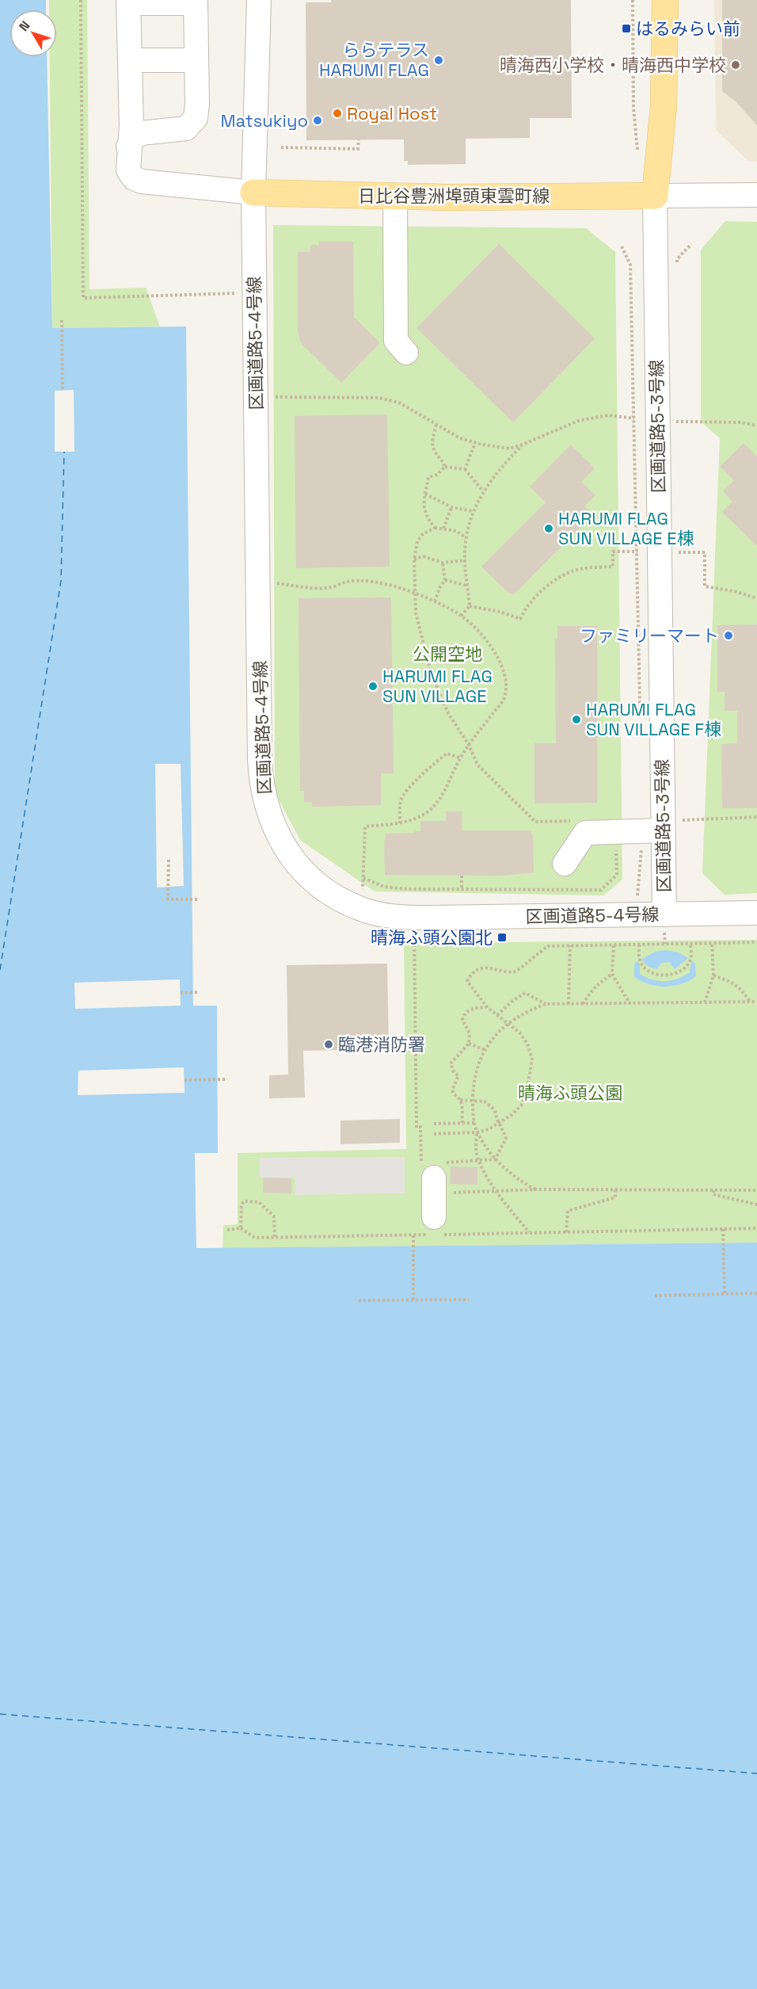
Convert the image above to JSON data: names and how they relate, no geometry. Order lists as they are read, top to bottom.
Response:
{
  "streets": {
    "main road": ["日比谷豊洲埠頭東雲町線"],
    "street": ["区画道路5-4号線", "区画道路5-3号線"]
  },
  "crossings": [
    ["日比谷豊洲埠頭東雲町線", "区画道路5-4号線"],
    ["日比谷豊洲埠頭東雲町線", "区画道路5-3号線"],
    ["区画道路5-4号線", "区画道路5-3号線"]
  ],
  "parks": ["公開空地", "晴海ふ頭公園"],
  "places": {
    "transit": ["はるみらい前", "晴海ふ頭公園北"],
    "other": [
      "ららテラス HARUMI FLAG",
      "晴海西小学校・晴海西中学校",
      "Royal Host",
      "Matsukiyo",
      "HARUMI FLAG SUN VILLAGE E棟",
      "ファミリーマート",
      "HARUMI FLAG SUN VILLAGE",
      "HARUMI FLAG SUN VILLAGE F棟",
      "臨港消防署"
    ]
  },
  "north": "top left"
}
